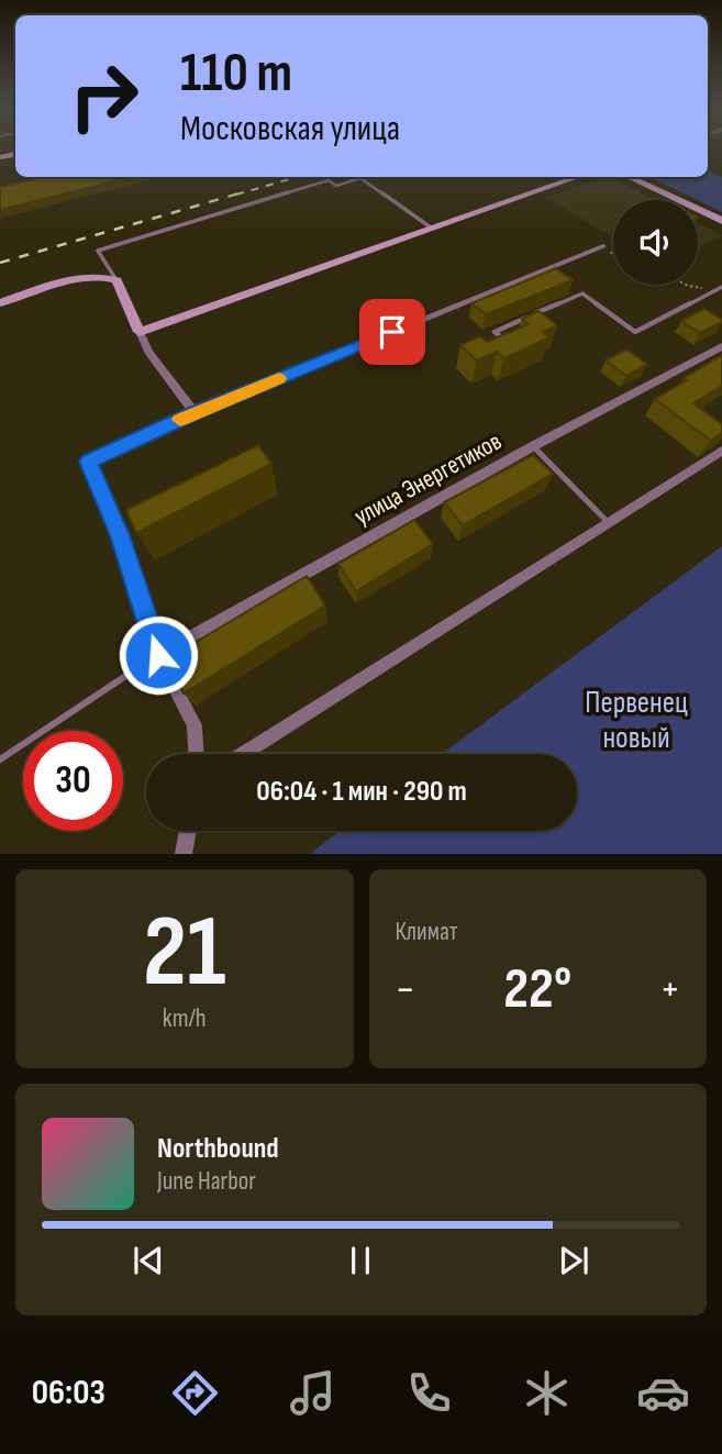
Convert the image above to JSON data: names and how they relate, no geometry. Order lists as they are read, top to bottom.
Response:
{
  "streets": {
    "street": ["улица Энергетиков"]
  },
  "parks": ["Первенец новый"],
  "page": {
    "turn": ["110 m", "Московская улица"],
    "limit": "30",
    "trip": "06:04 · 1 мин · 290 m",
    "tile": [
      ["21", "km/h"],
      "Климат"
    ],
    "heat": ["−", "22°", "+"],
    "song": ["Northbound", "June Harbor"],
    "tabs": "06:03"
  }
}
